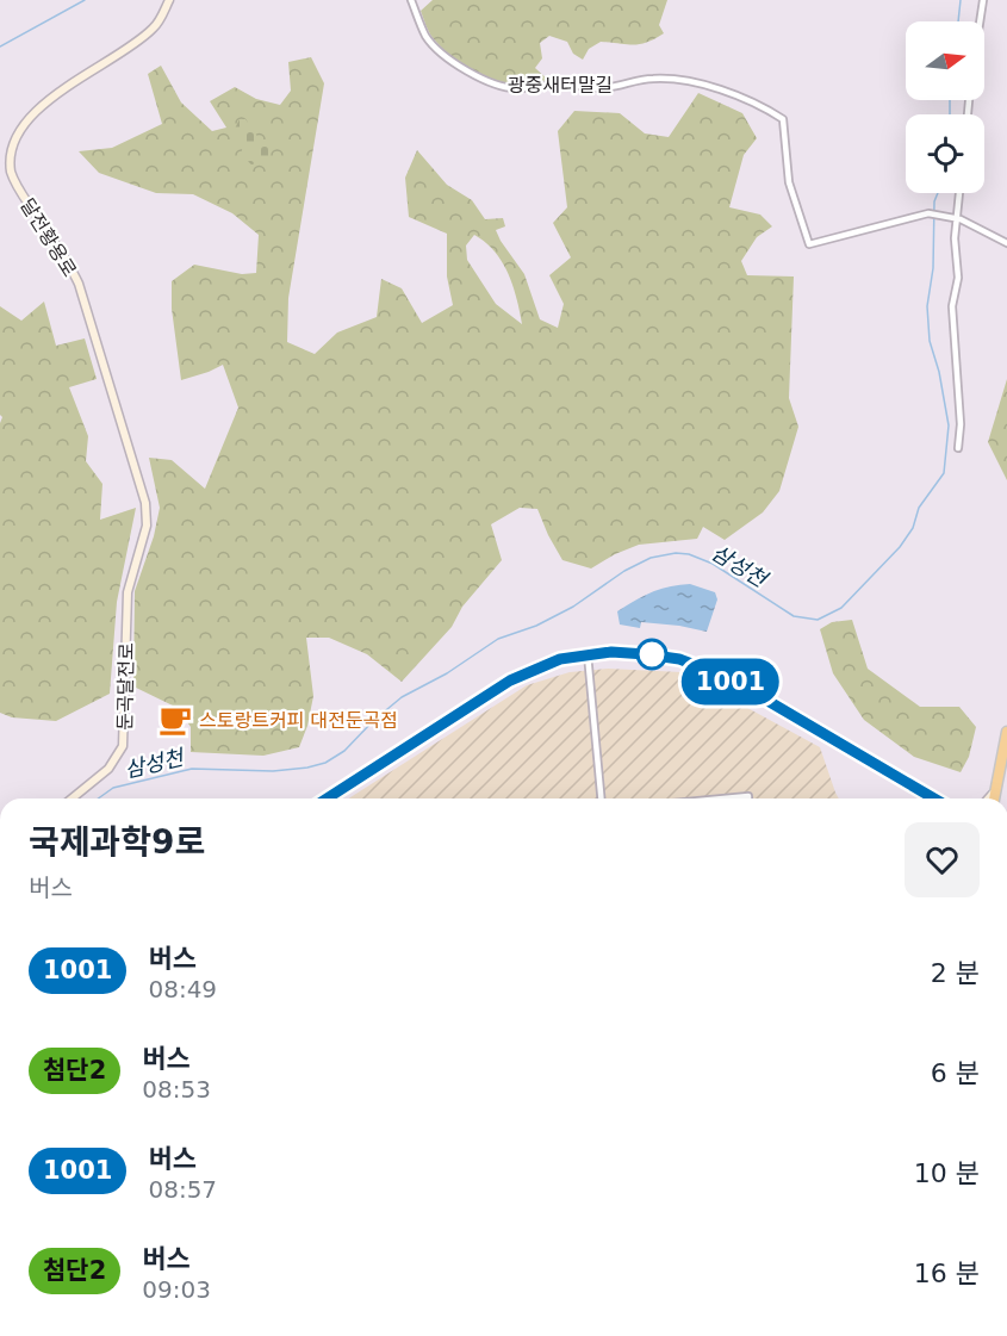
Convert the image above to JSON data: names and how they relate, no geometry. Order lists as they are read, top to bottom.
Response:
{
  "streets": {
    "main road": ["달전황용로", "둔곡달전로"],
    "street": ["광중새터말길"]
  },
  "crossings": [
    ["달전황용로", "둔곡달전로"]
  ],
  "water": ["삼성천"],
  "places": {
    "cafe": ["스토랑트커피 대전둔곡점"]
  },
  "lines": ["bus line 1001"],
  "north": "right",
  "page": {
    "on_map": "1001",
    "heading": ["국제과학9로", "버스"],
    "list": [
      {
        "mark": "1001",
        "name": "버스",
        "note": "08:49",
        "value": "2 분"
      },
      {
        "mark": "첨단2",
        "name": "버스",
        "note": "08:53",
        "value": "6 분"
      },
      {
        "mark": "1001",
        "name": "버스",
        "note": "08:57",
        "value": "10 분"
      },
      {
        "mark": "첨단2",
        "name": "버스",
        "note": "09:03",
        "value": "16 분"
      }
    ]
  }
}
